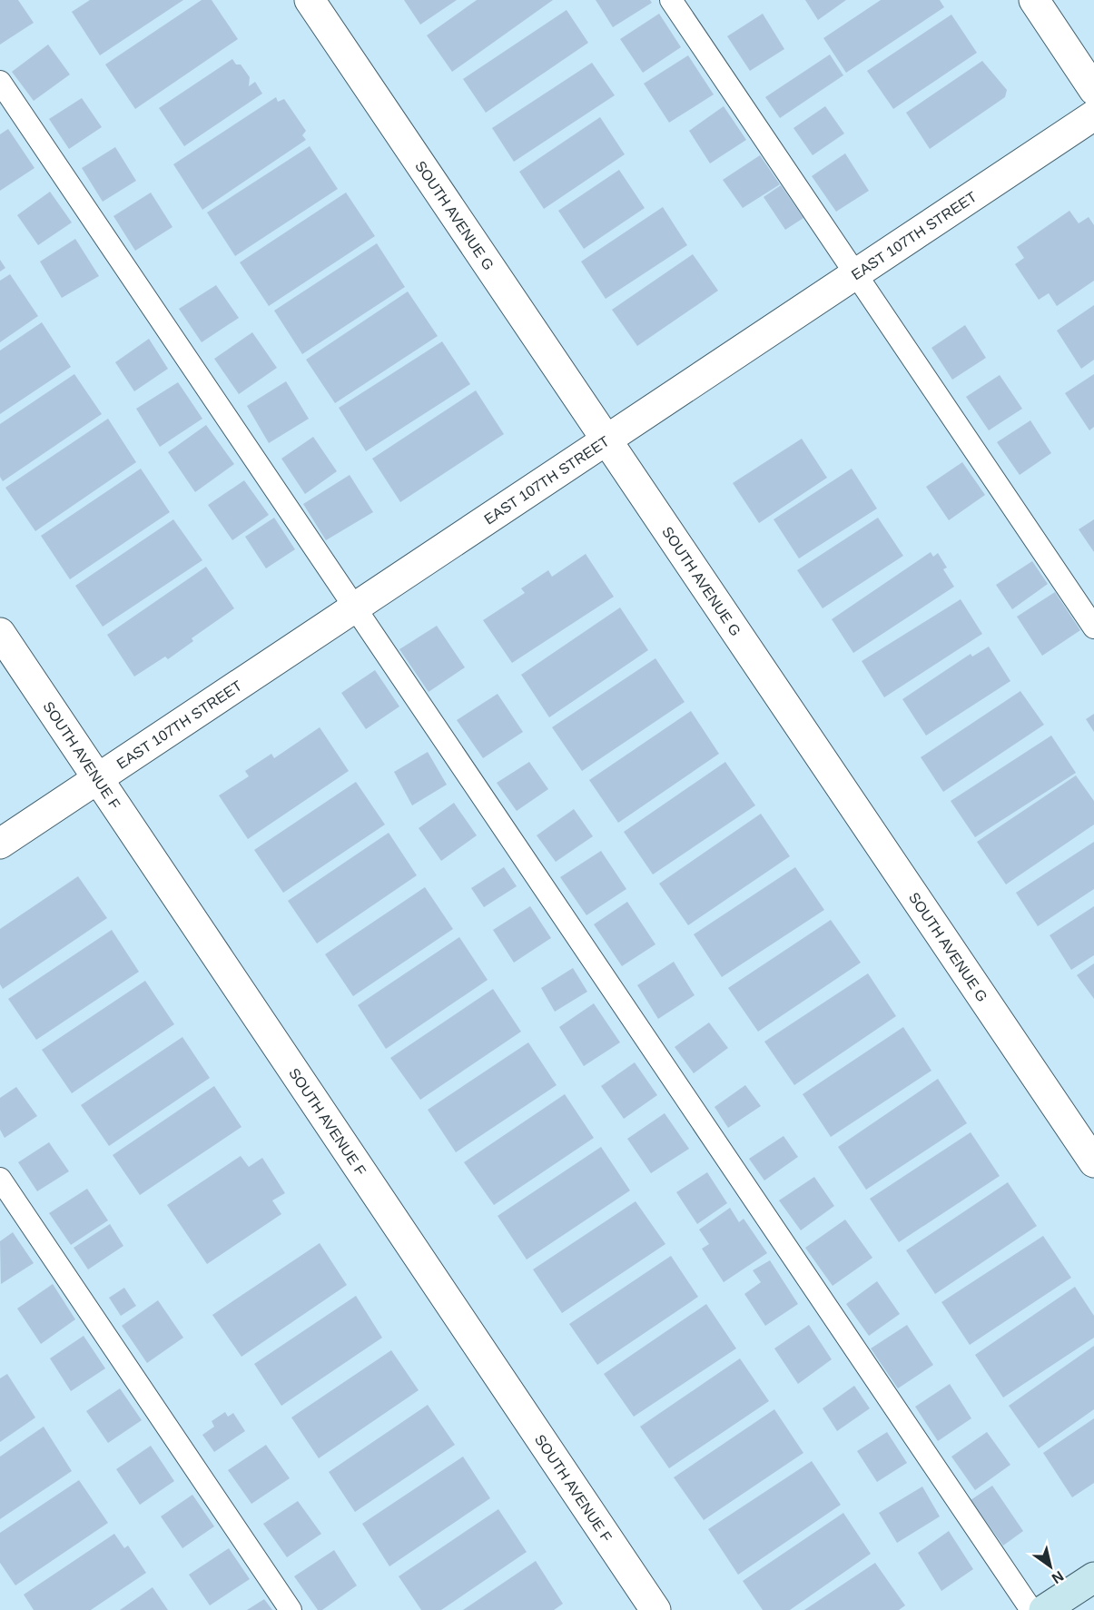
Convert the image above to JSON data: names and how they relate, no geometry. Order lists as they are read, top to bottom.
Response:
{
  "streets": {
    "street": ["SOUTH AVENUE G", "EAST 107TH STREET", "SOUTH AVENUE F"]
  },
  "crossings": [
    ["SOUTH AVENUE G", "EAST 107TH STREET"],
    ["EAST 107TH STREET", "SOUTH AVENUE F"]
  ],
  "north": "bottom right"
}
